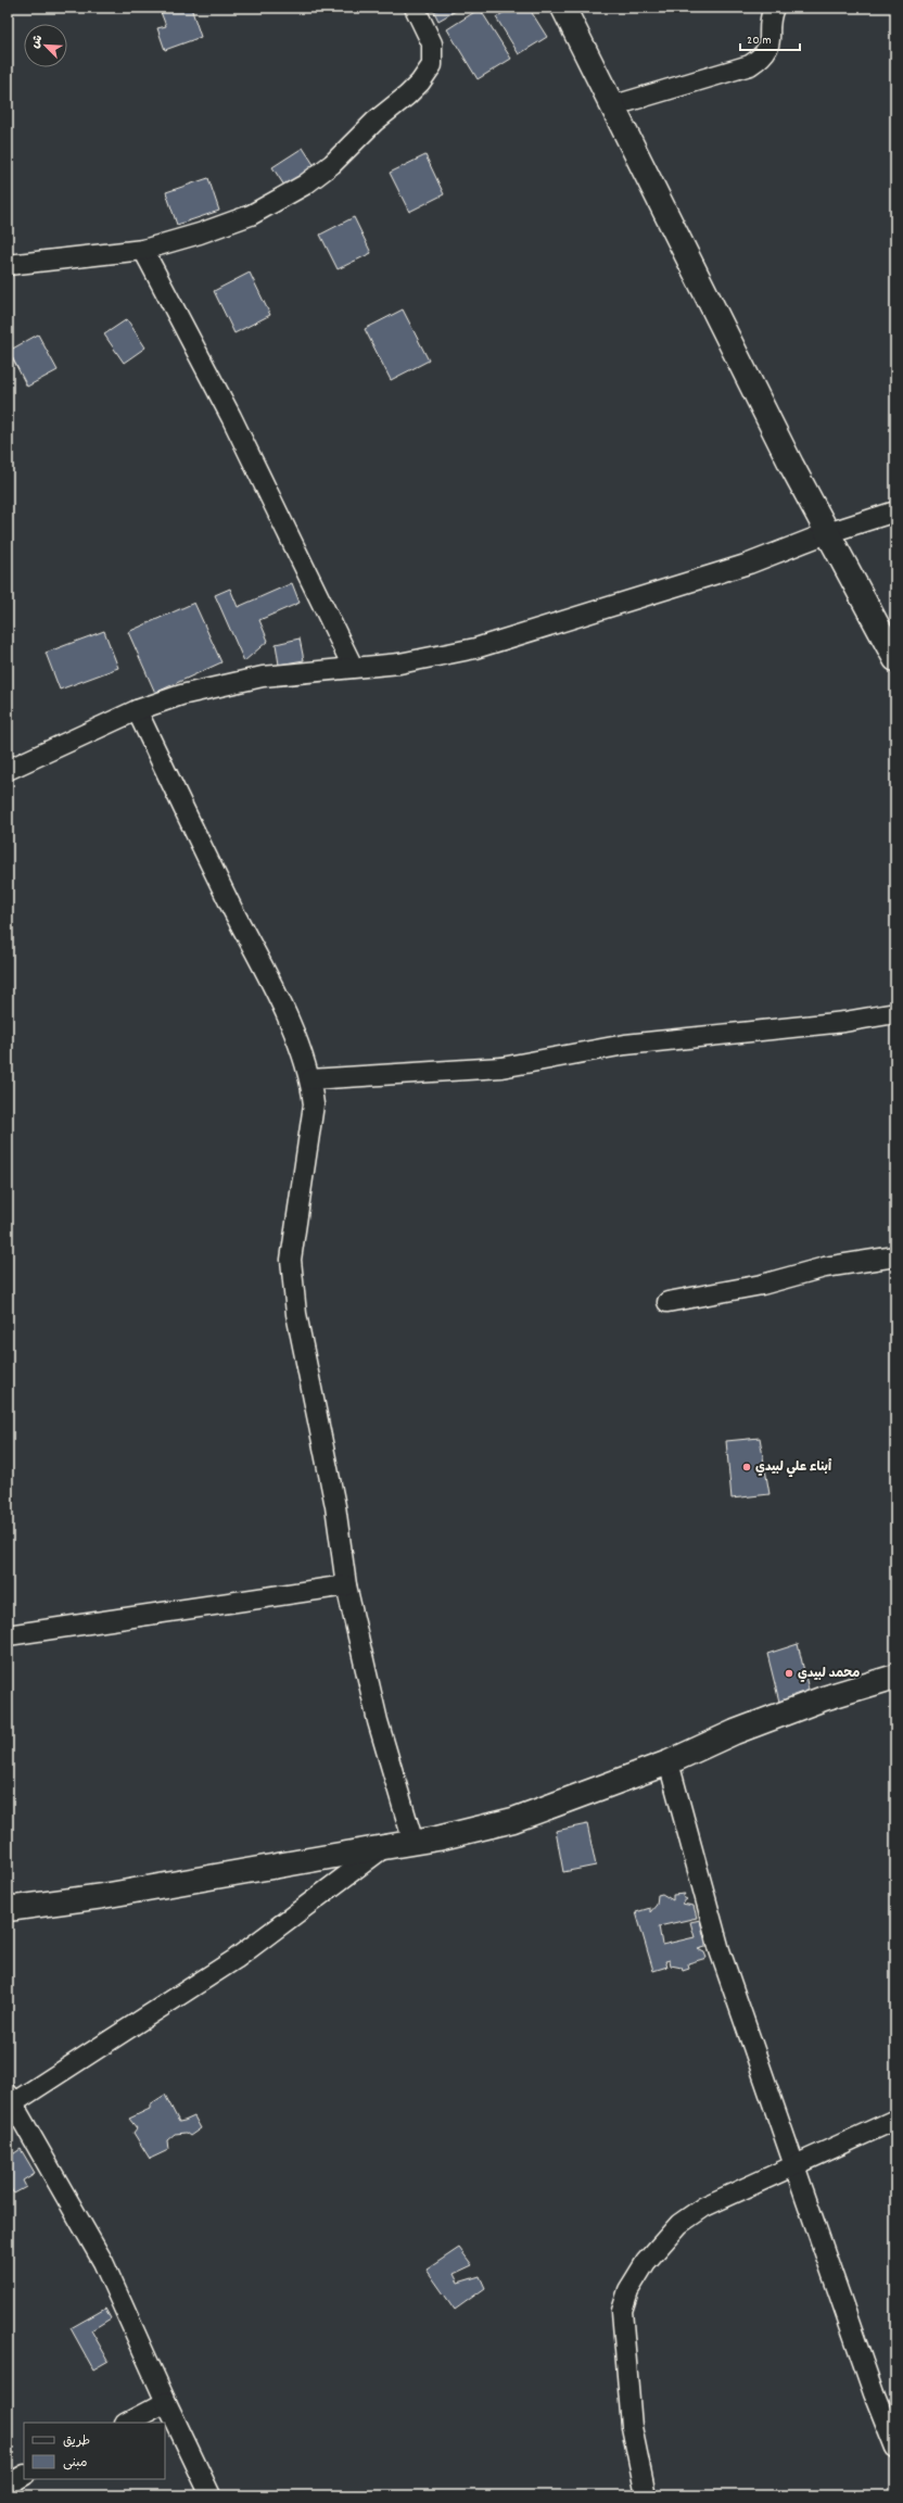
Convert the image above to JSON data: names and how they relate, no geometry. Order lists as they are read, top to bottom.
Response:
{
  "places": ["أبناء علي لبيدي", "محمد لبيدي"],
  "legend": ["طريق", "مبنى"],
  "scale_bar": "20 m",
  "north": "top left"
}
